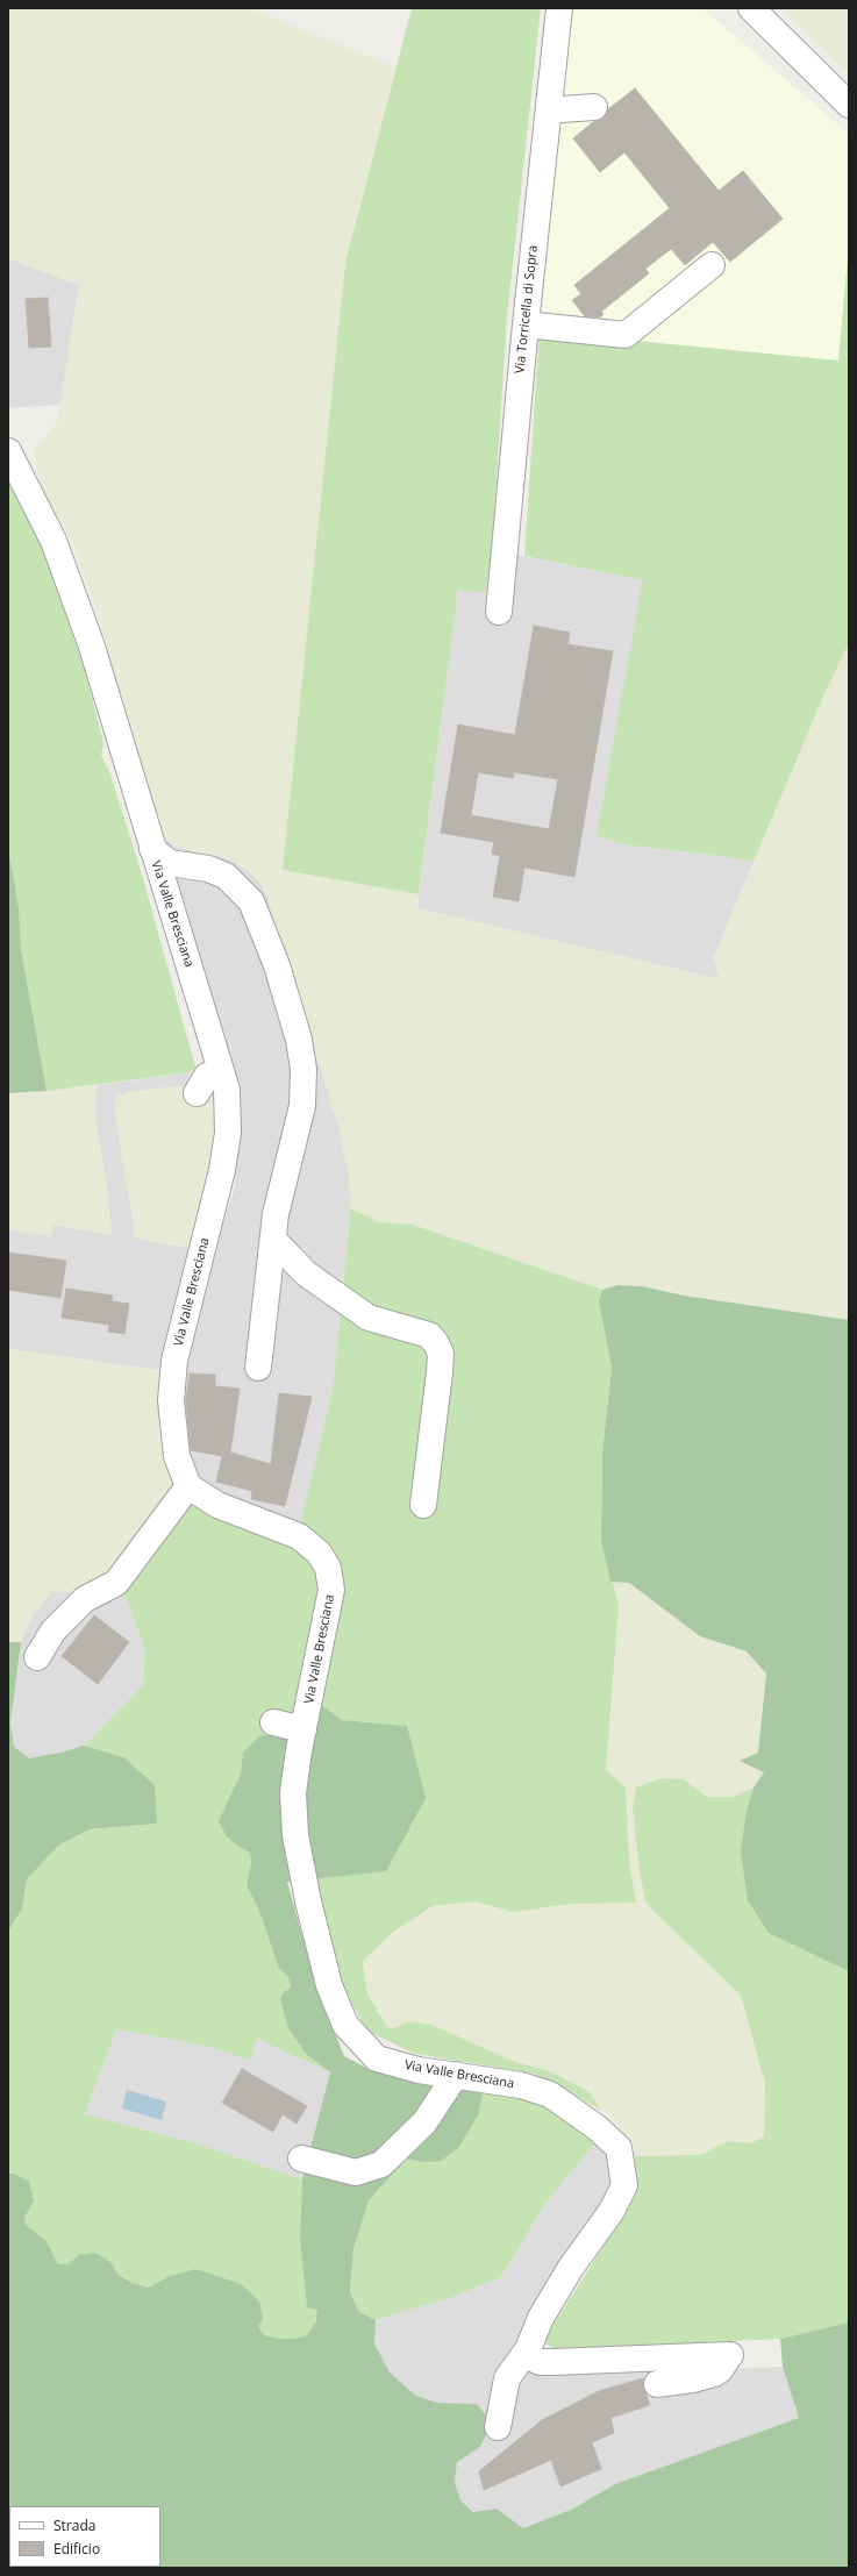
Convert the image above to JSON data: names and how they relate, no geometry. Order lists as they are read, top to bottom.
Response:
{
  "streets": {
    "street": ["Via Torricella di Sopra", "Via Valle Bresciana"]
  },
  "legend": ["Strada", "Edificio"]
}
